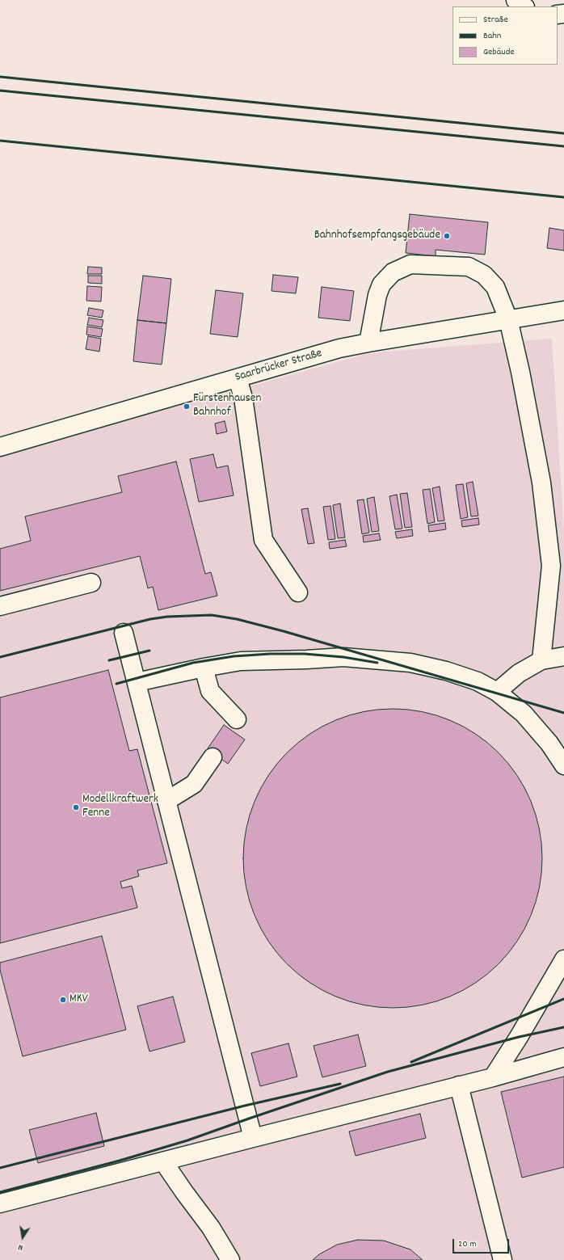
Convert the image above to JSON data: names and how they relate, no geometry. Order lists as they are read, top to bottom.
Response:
{
  "streets": {
    "street": ["Saarbrücker Straße"]
  },
  "places": [
    "Bahnhofsempfangsgebäude",
    "Fürstenhausen Bahnhof",
    "Modellkraftwerk Fenne",
    "MKV"
  ],
  "legend": ["Straße", "Bahn", "Gebäude"],
  "scale_bar": "20 m",
  "north": "bottom"
}
